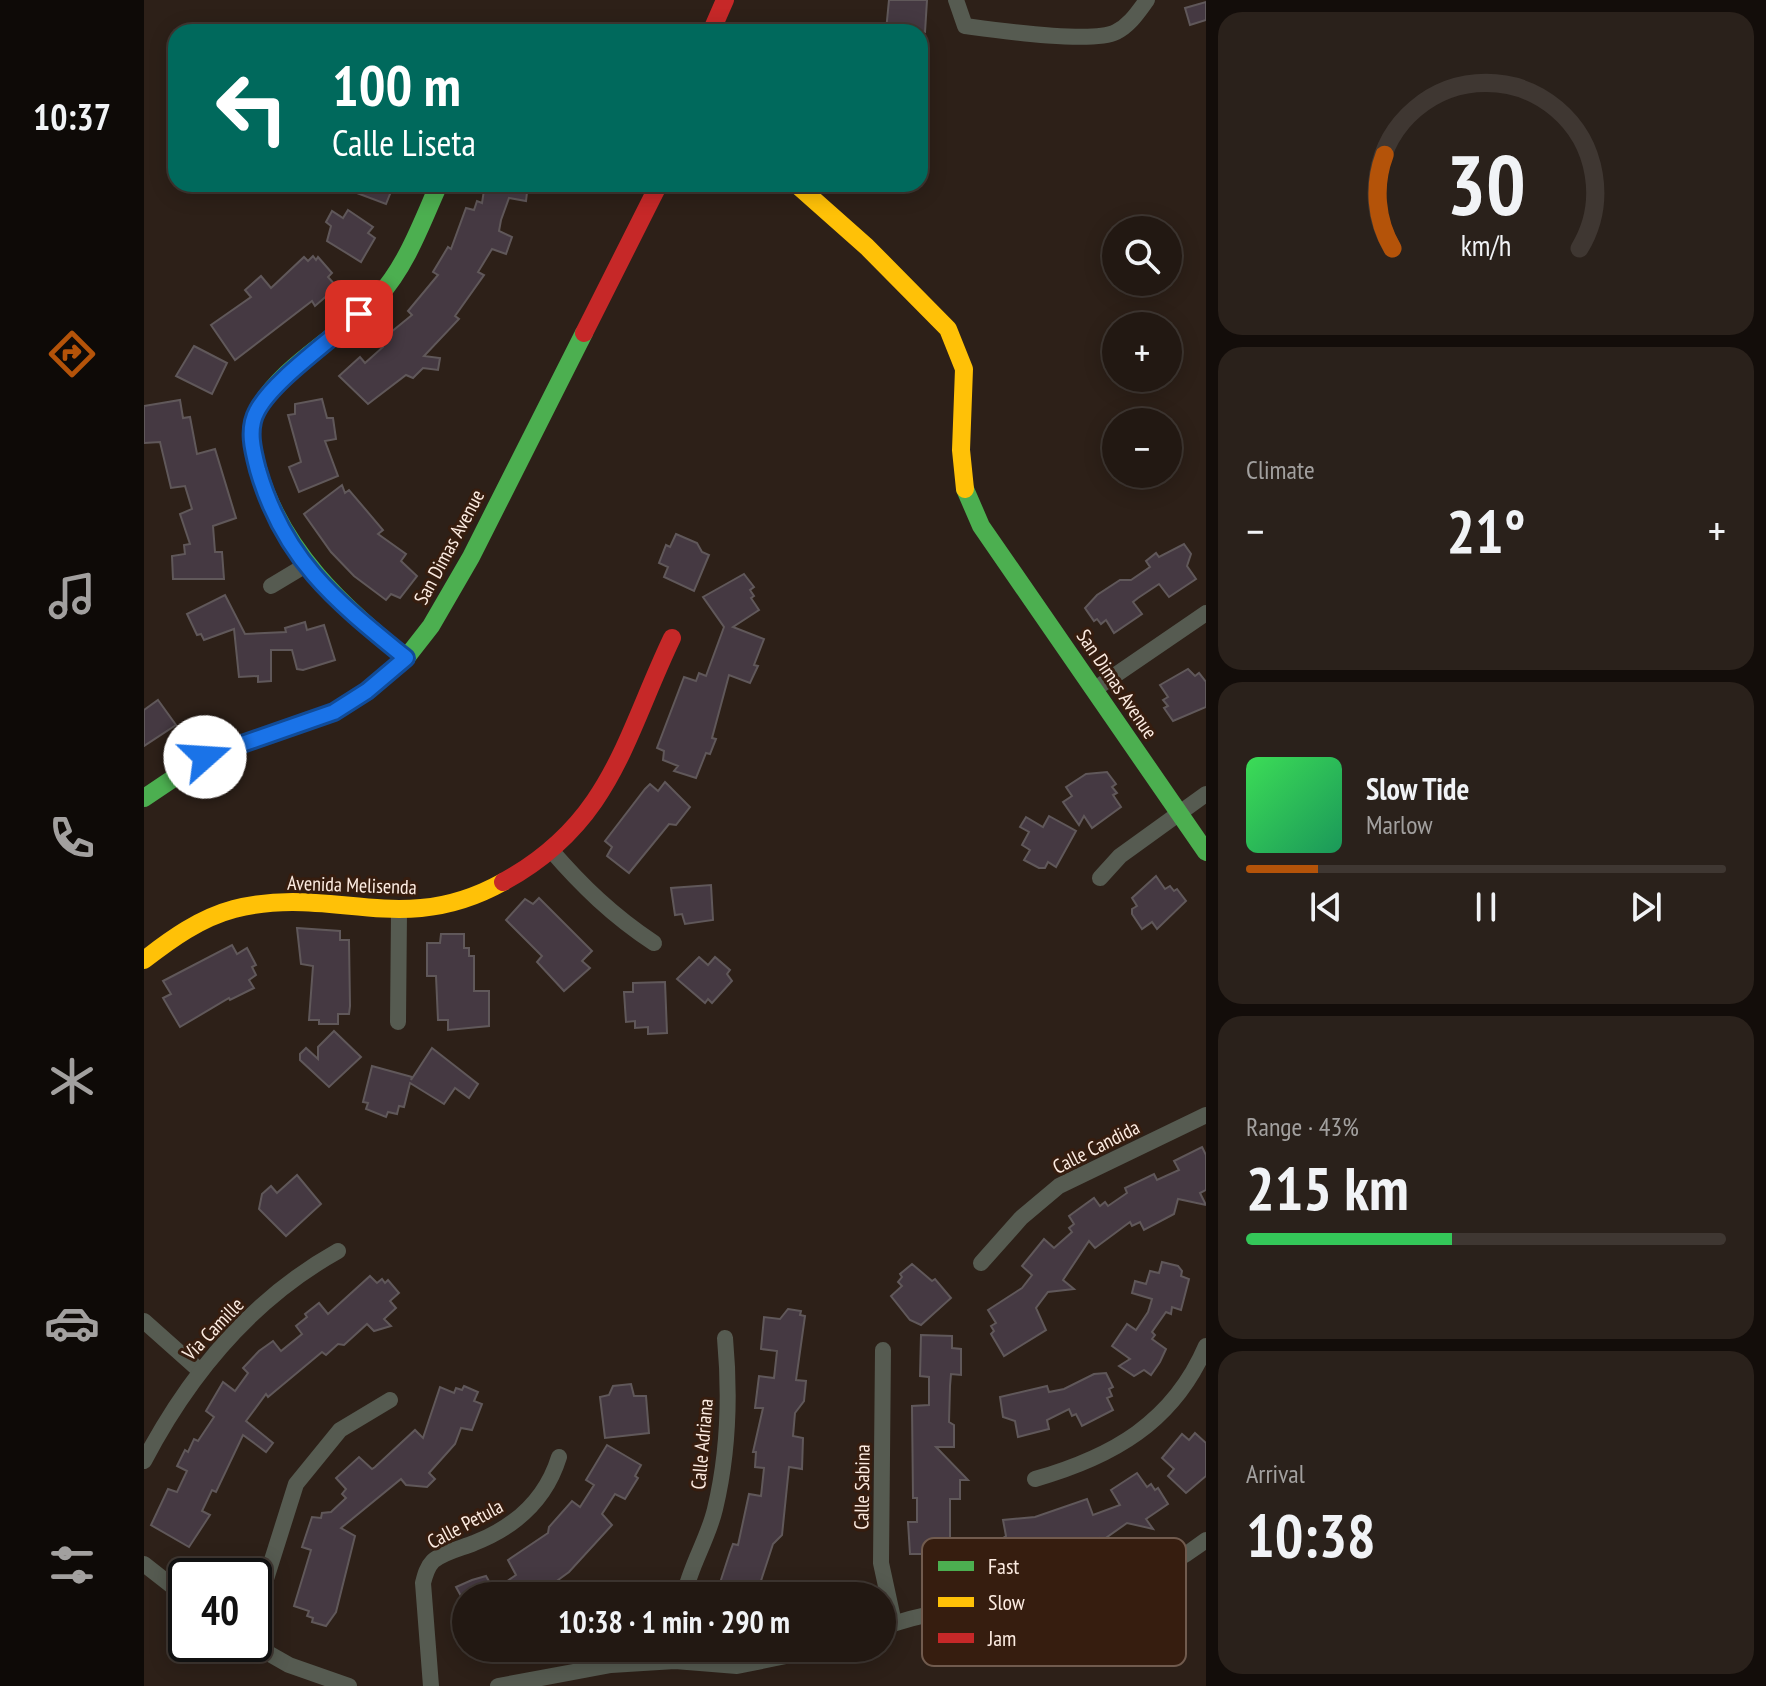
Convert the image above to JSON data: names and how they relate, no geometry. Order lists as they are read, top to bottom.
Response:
{
  "streets": {
    "street": [
      "San Dimas Avenue",
      "Avenida Melisenda",
      "Calle Candida",
      "Via Camille",
      "Calle Adriana",
      "Calle Sabina",
      "Calle Petula"
    ]
  },
  "legend": ["Fast", "Slow", "Jam"],
  "page": {
    "tabs": "10:37",
    "turn": ["100 m", "Calle Liseta"],
    "map_buttons": ["+", "−"],
    "tile": [
      "Climate",
      ["Range · 43%", "215 km"],
      ["Arrival", "10:38"]
    ],
    "heat": ["−", "21°", "+"],
    "song": ["Slow Tide", "Marlow"],
    "limit": "40",
    "trip": "10:38 · 1 min · 290 m",
    "gauge": ["30", "km/h"]
  }
}
